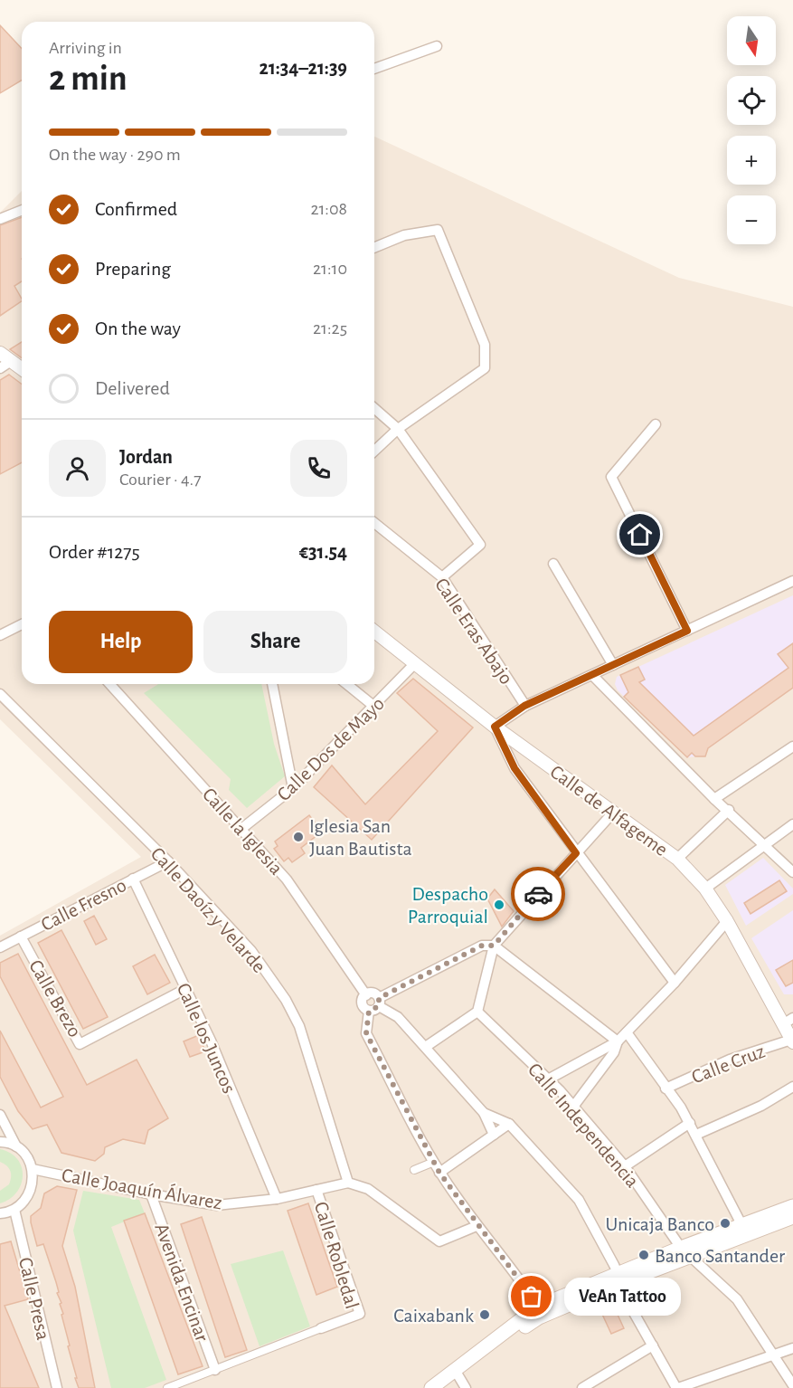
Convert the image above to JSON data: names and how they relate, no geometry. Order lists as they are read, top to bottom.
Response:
{
  "streets": {
    "street": [
      "Calle Eras Abajo",
      "Calle Dos de Mayo",
      "Calle de Alfageme",
      "Calle la Iglesia",
      "Calle Fresno",
      "Calle Daoíz y Velarde",
      "Calle Brezo",
      "Calle los Juncos",
      "Calle Cruz",
      "Calle Independencia",
      "Calle Joaquín Álvarez",
      "Calle Robledal",
      "Avenida Encinar",
      "Calle Presa"
    ]
  },
  "crossings": [
    ["Calle Dos de Mayo", "Calle de Alfageme"],
    ["Calle Dos de Mayo", "Calle la Iglesia"],
    ["Calle de Alfageme", "Calle Cruz"],
    ["Calle Fresno", "Calle Daoíz y Velarde"],
    ["Calle Fresno", "Calle Brezo"],
    ["Calle Fresno", "Calle los Juncos"],
    ["Calle Daoíz y Velarde", "Calle Joaquín Álvarez"],
    ["Calle Brezo", "Calle los Juncos"],
    ["Calle los Juncos", "Calle Joaquín Álvarez"],
    ["Calle Joaquín Álvarez", "Calle Robledal"],
    ["Calle Joaquín Álvarez", "Avenida Encinar"]
  ],
  "places": [
    "Iglesia San Juan Bautista",
    "Despacho Parroquial",
    "Unicaja Banco",
    "Banco Santander",
    "VeAn Tattoo",
    "Caixabank"
  ],
  "north": "bottom",
  "page": {
    "map_buttons": ["+", "−"],
    "heading": ["2 min", "Arriving in", "21:34–21:39"],
    "panel": [
      "Jordan",
      "Courier · 4.7",
      "Order #1275",
      "€31.54"
    ],
    "bar": "On the way · 290 m",
    "list": [
      ["Confirmed", "21:08"],
      ["Preparing", "21:10"],
      ["On the way", "21:25"],
      "Delivered"
    ],
    "buttons": ["Help", "Share"],
    "bubble": "VeAn Tattoo"
  }
}
